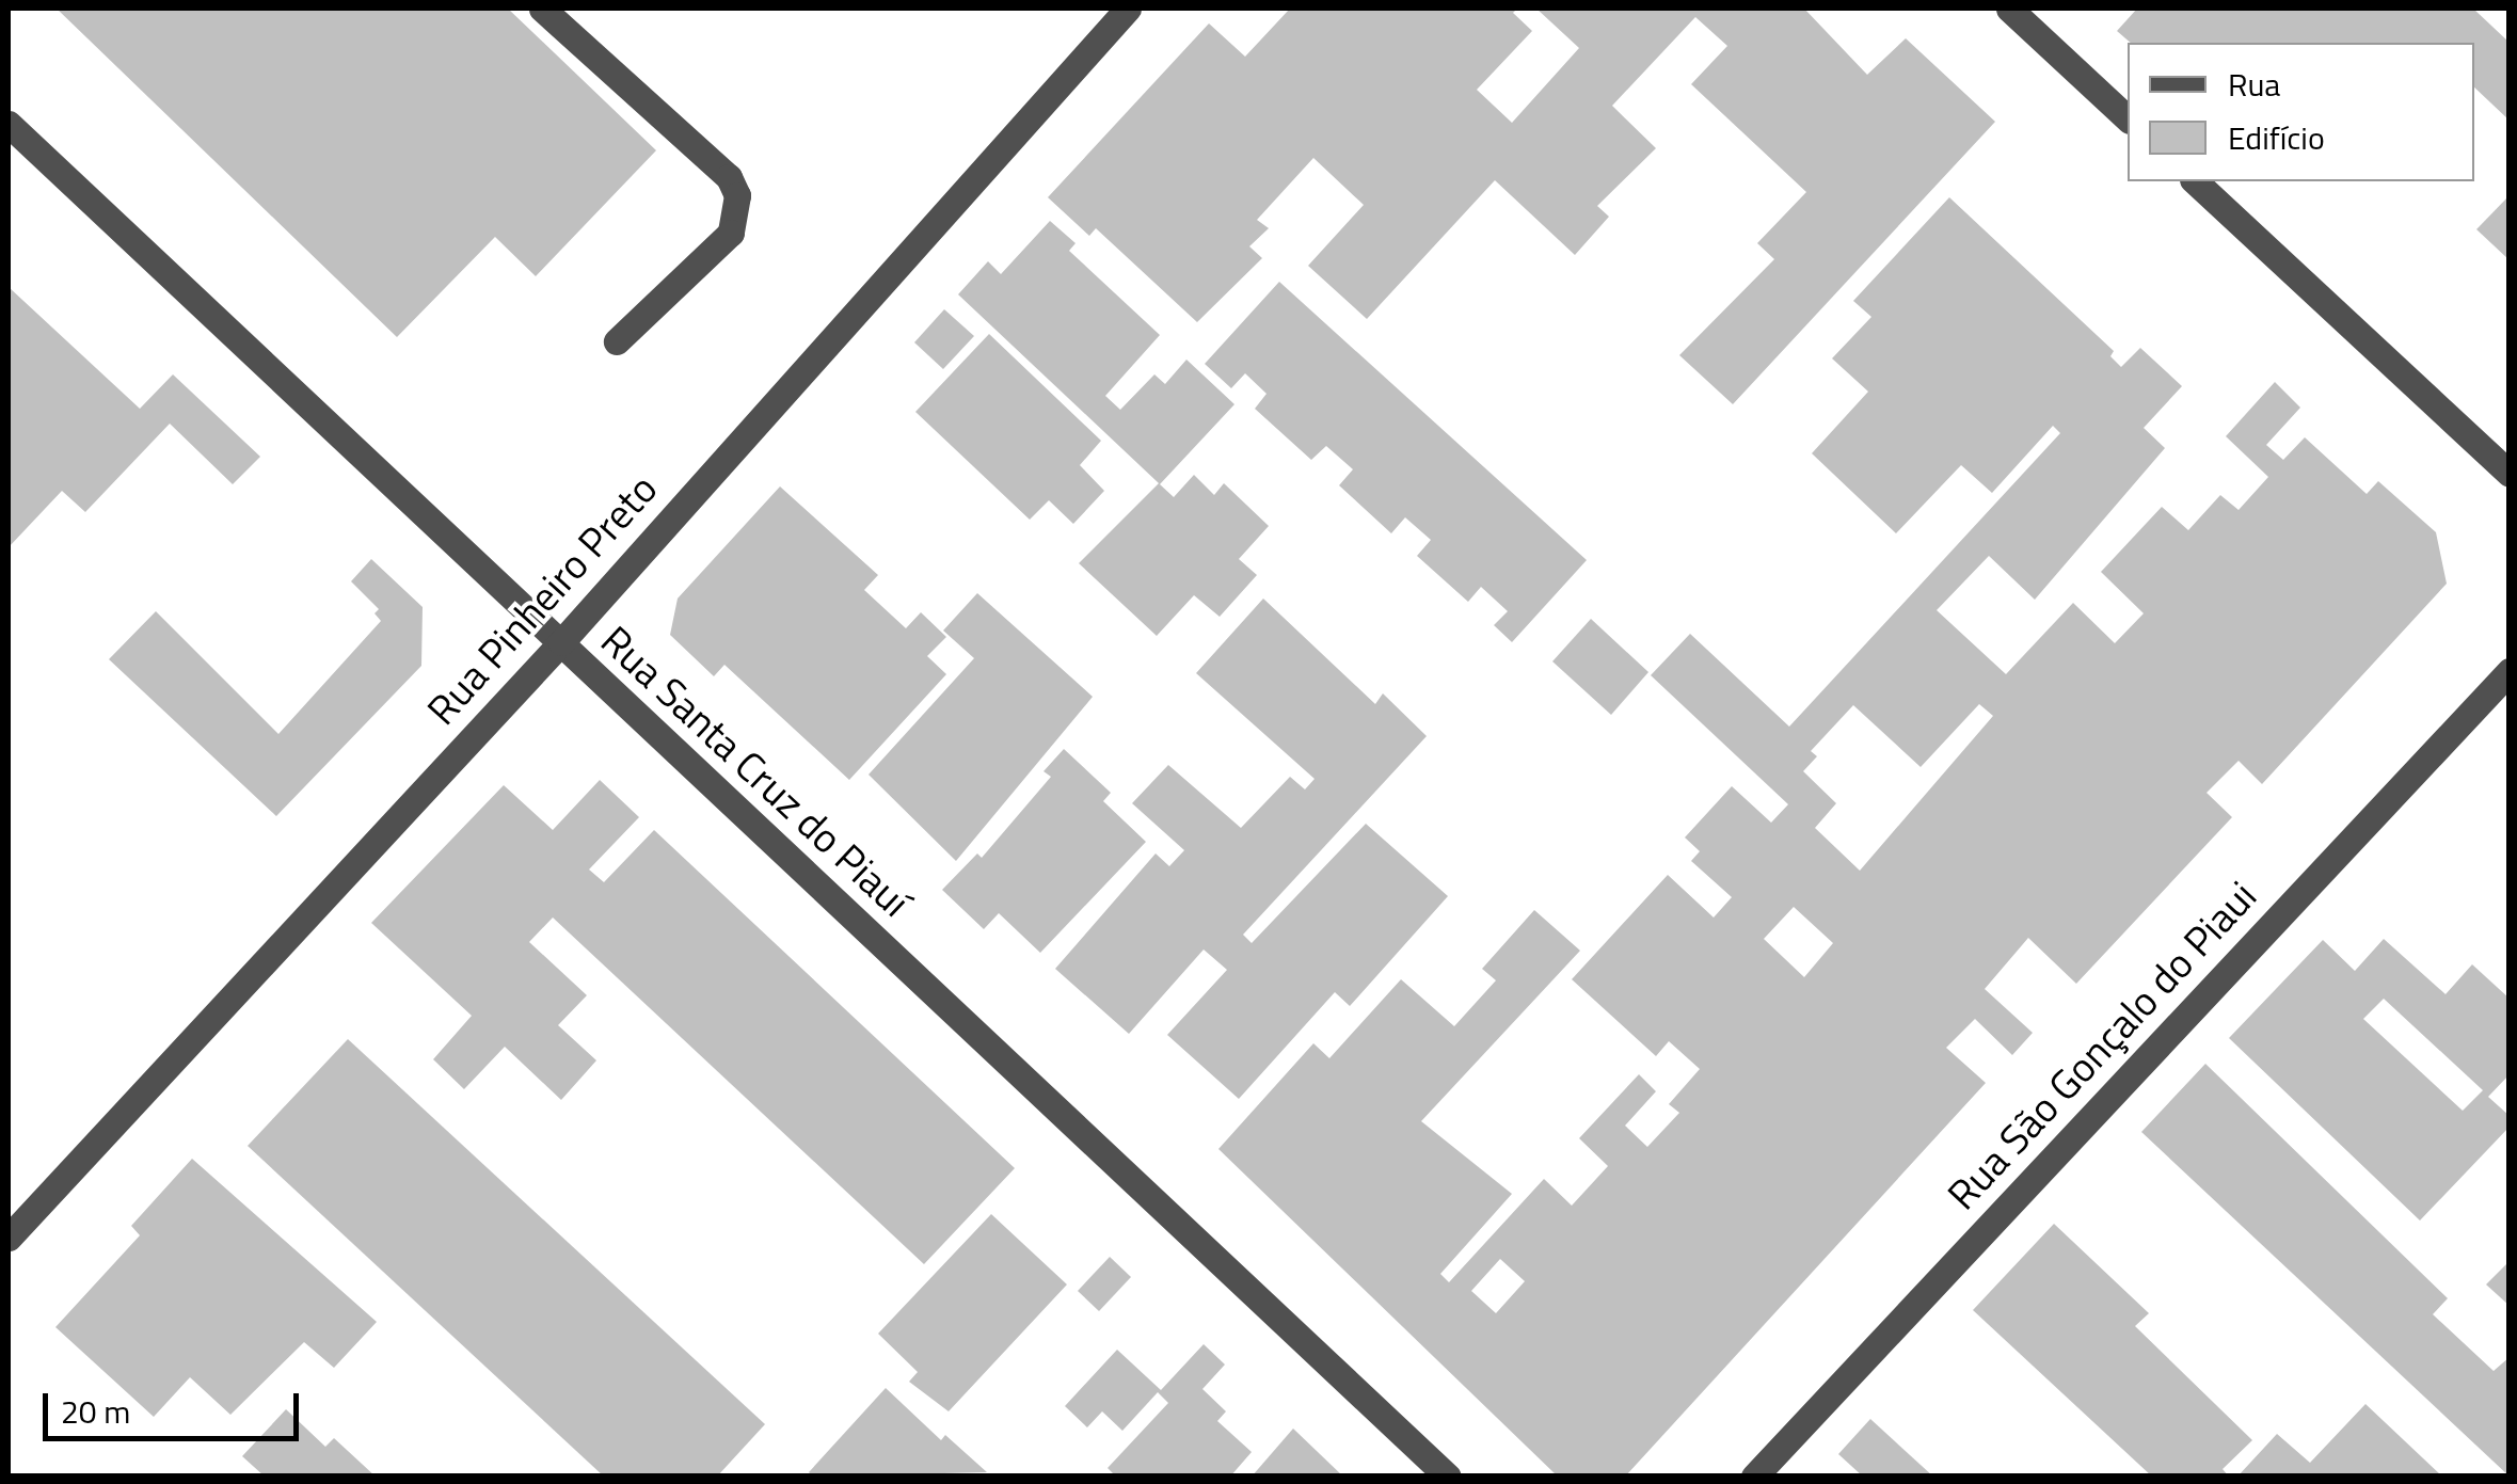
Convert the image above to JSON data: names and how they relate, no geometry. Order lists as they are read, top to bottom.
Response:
{
  "streets": {
    "street": ["Rua Pinheiro Preto", "Rua Santa Cruz do Piauí", "Rua São Gonçalo do Piaui"]
  },
  "crossings": [
    ["Rua Pinheiro Preto", "Rua Santa Cruz do Piauí"]
  ],
  "legend": ["Rua", "Edifício"],
  "scale_bar": "20 m"
}
